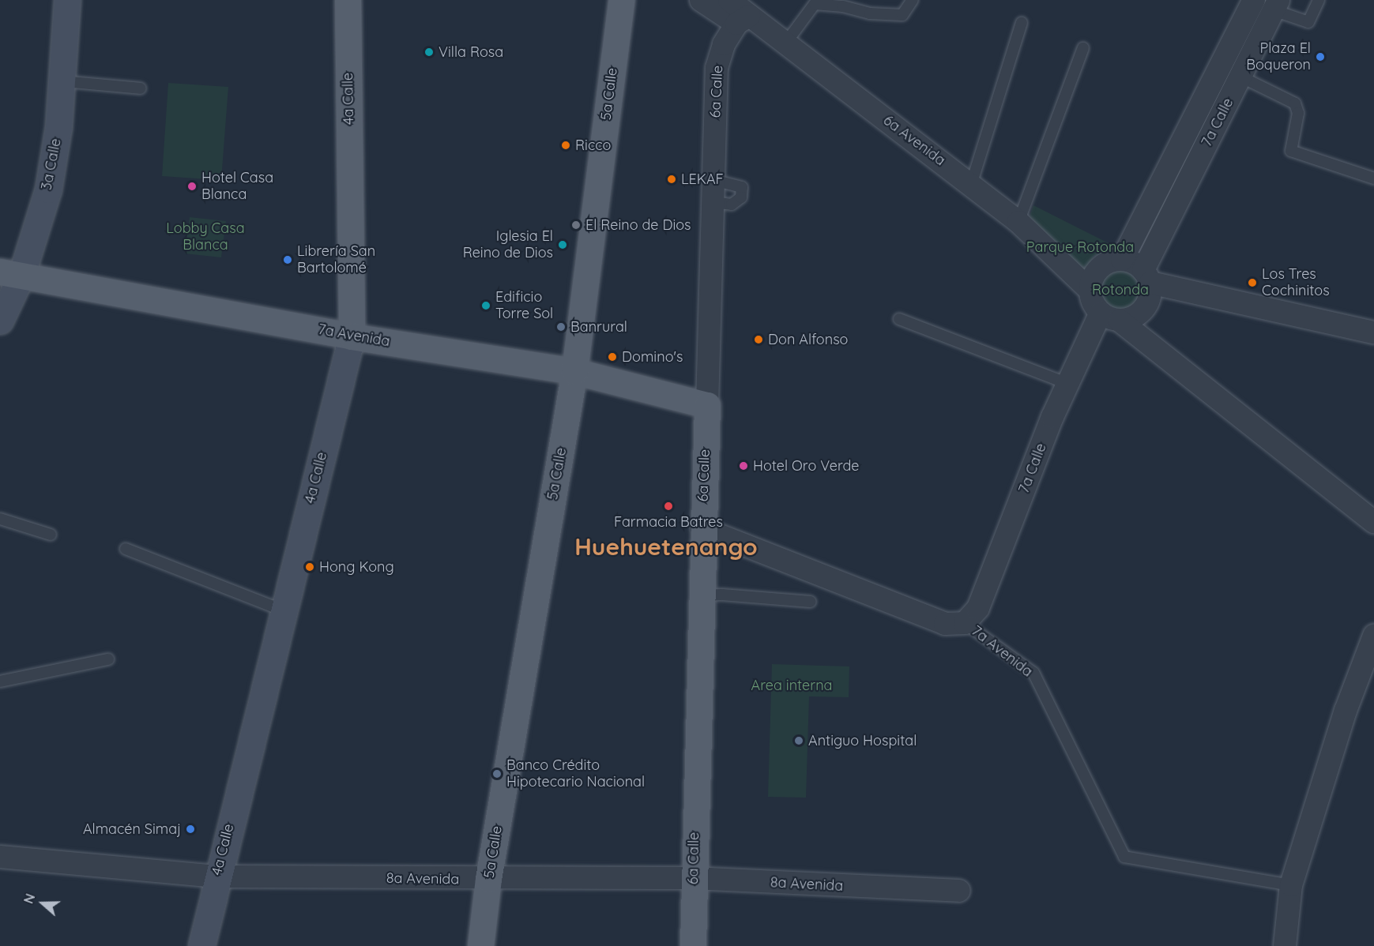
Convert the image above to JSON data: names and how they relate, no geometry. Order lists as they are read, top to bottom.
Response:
{
  "streets": {
    "main road": [
      "6a Calle",
      "5a Calle",
      "4a Calle",
      "3a Calle",
      "7a Avenida"
    ],
    "street": ["7a Calle", "6a Avenida", "8a Avenida"]
  },
  "crossings": [
    ["6a Calle", "6a Avenida"],
    ["6a Calle", "7a Avenida"],
    ["6a Calle", "8a Avenida"],
    ["5a Calle", "7a Avenida"],
    ["5a Calle", "8a Avenida"],
    ["4a Calle", "7a Avenida"],
    ["4a Calle", "8a Avenida"],
    ["7a Calle", "6a Avenida"],
    ["7a Calle", "7a Avenida"],
    ["3a Calle", "7a Avenida"]
  ],
  "districts": ["Huehuetenango"],
  "parks": [
    "Lobby Casa Blanca",
    "Parque Rotonda",
    "Rotonda",
    "Area interna"
  ],
  "places": [
    "Villa Rosa",
    "Plaza El Boqueron",
    "Ricco",
    "LEKAF",
    "Hotel Casa Blanca",
    "El Reino de Dios",
    "Iglesia El Reino de Dios",
    "Librería San Bartolomé",
    "Los Tres Cochinitos",
    "Edificio Torre Sol",
    "Banrural",
    "Don Alfonso",
    "Domino's",
    "Hotel Oro Verde",
    "Farmacia Batres",
    "Hong Kong",
    "Antiguo Hospital",
    "Banco Crédito Hipotecario Nacional",
    "Almacén Simaj"
  ],
  "north": "left"
}
